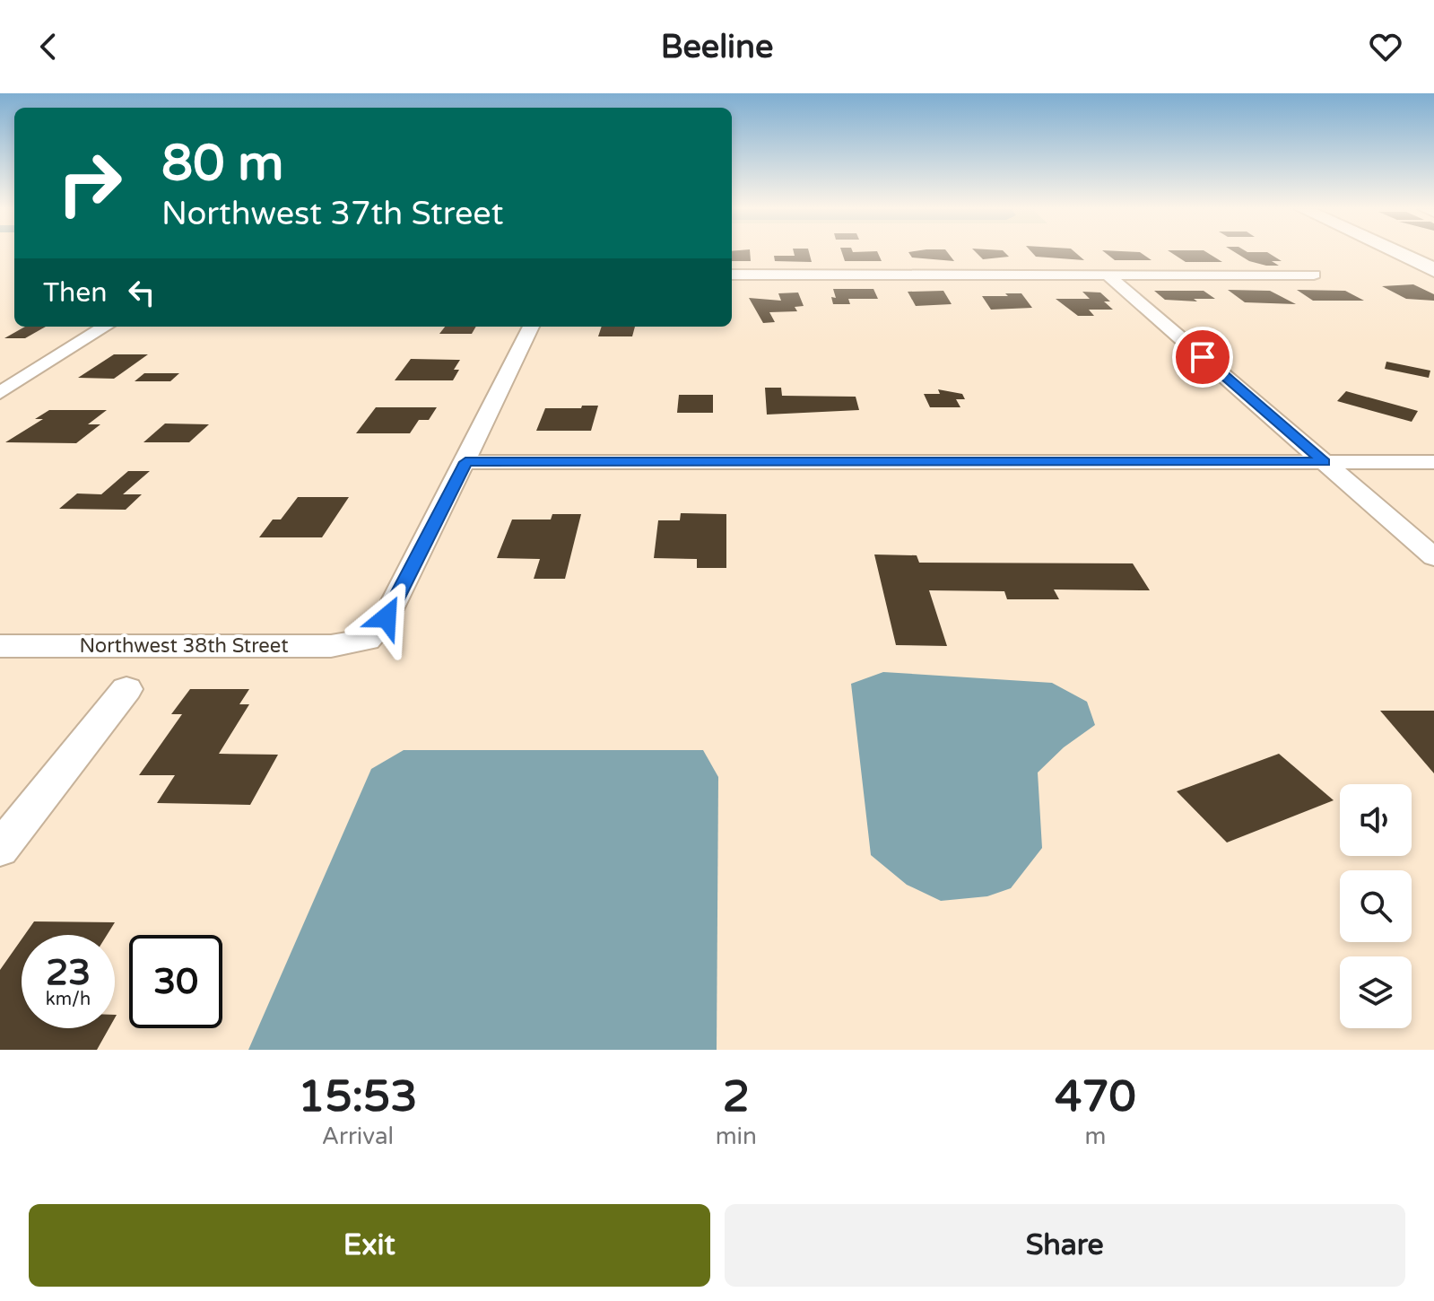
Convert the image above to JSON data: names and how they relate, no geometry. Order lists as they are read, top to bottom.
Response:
{
  "streets": {
    "street": ["Northwest 38th Street"]
  },
  "page": {
    "header": "Beeline",
    "turn": ["80 m", "Northwest 37th Street"],
    "then": "Then",
    "speed": "23 km/h",
    "limit": "30",
    "eta": [
      "15:53",
      "Arrival",
      "2",
      "min",
      "470",
      "m"
    ],
    "buttons": ["Exit", "Share"]
  }
}
